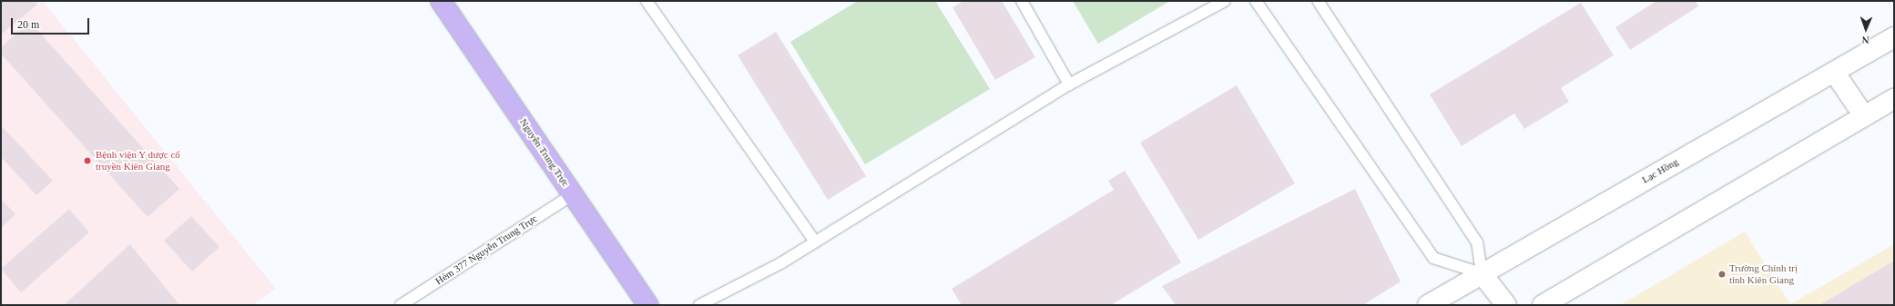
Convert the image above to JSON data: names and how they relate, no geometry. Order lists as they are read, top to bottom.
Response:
{
  "streets": {
    "main road": ["Nguyễn Trung Trực", "Lạc Hồng"],
    "lane": ["Hẻm 377 Nguyễn Trung Trực"]
  },
  "crossings": [
    ["Nguyễn Trung Trực", "Hẻm 377 Nguyễn Trung Trực"]
  ],
  "places": ["Bệnh viện Y dược cổ truyền Kiên Giang", "Trường Chính trị tỉnh Kiên Giang"],
  "scale_bar": "20 m",
  "north": "bottom"
}
